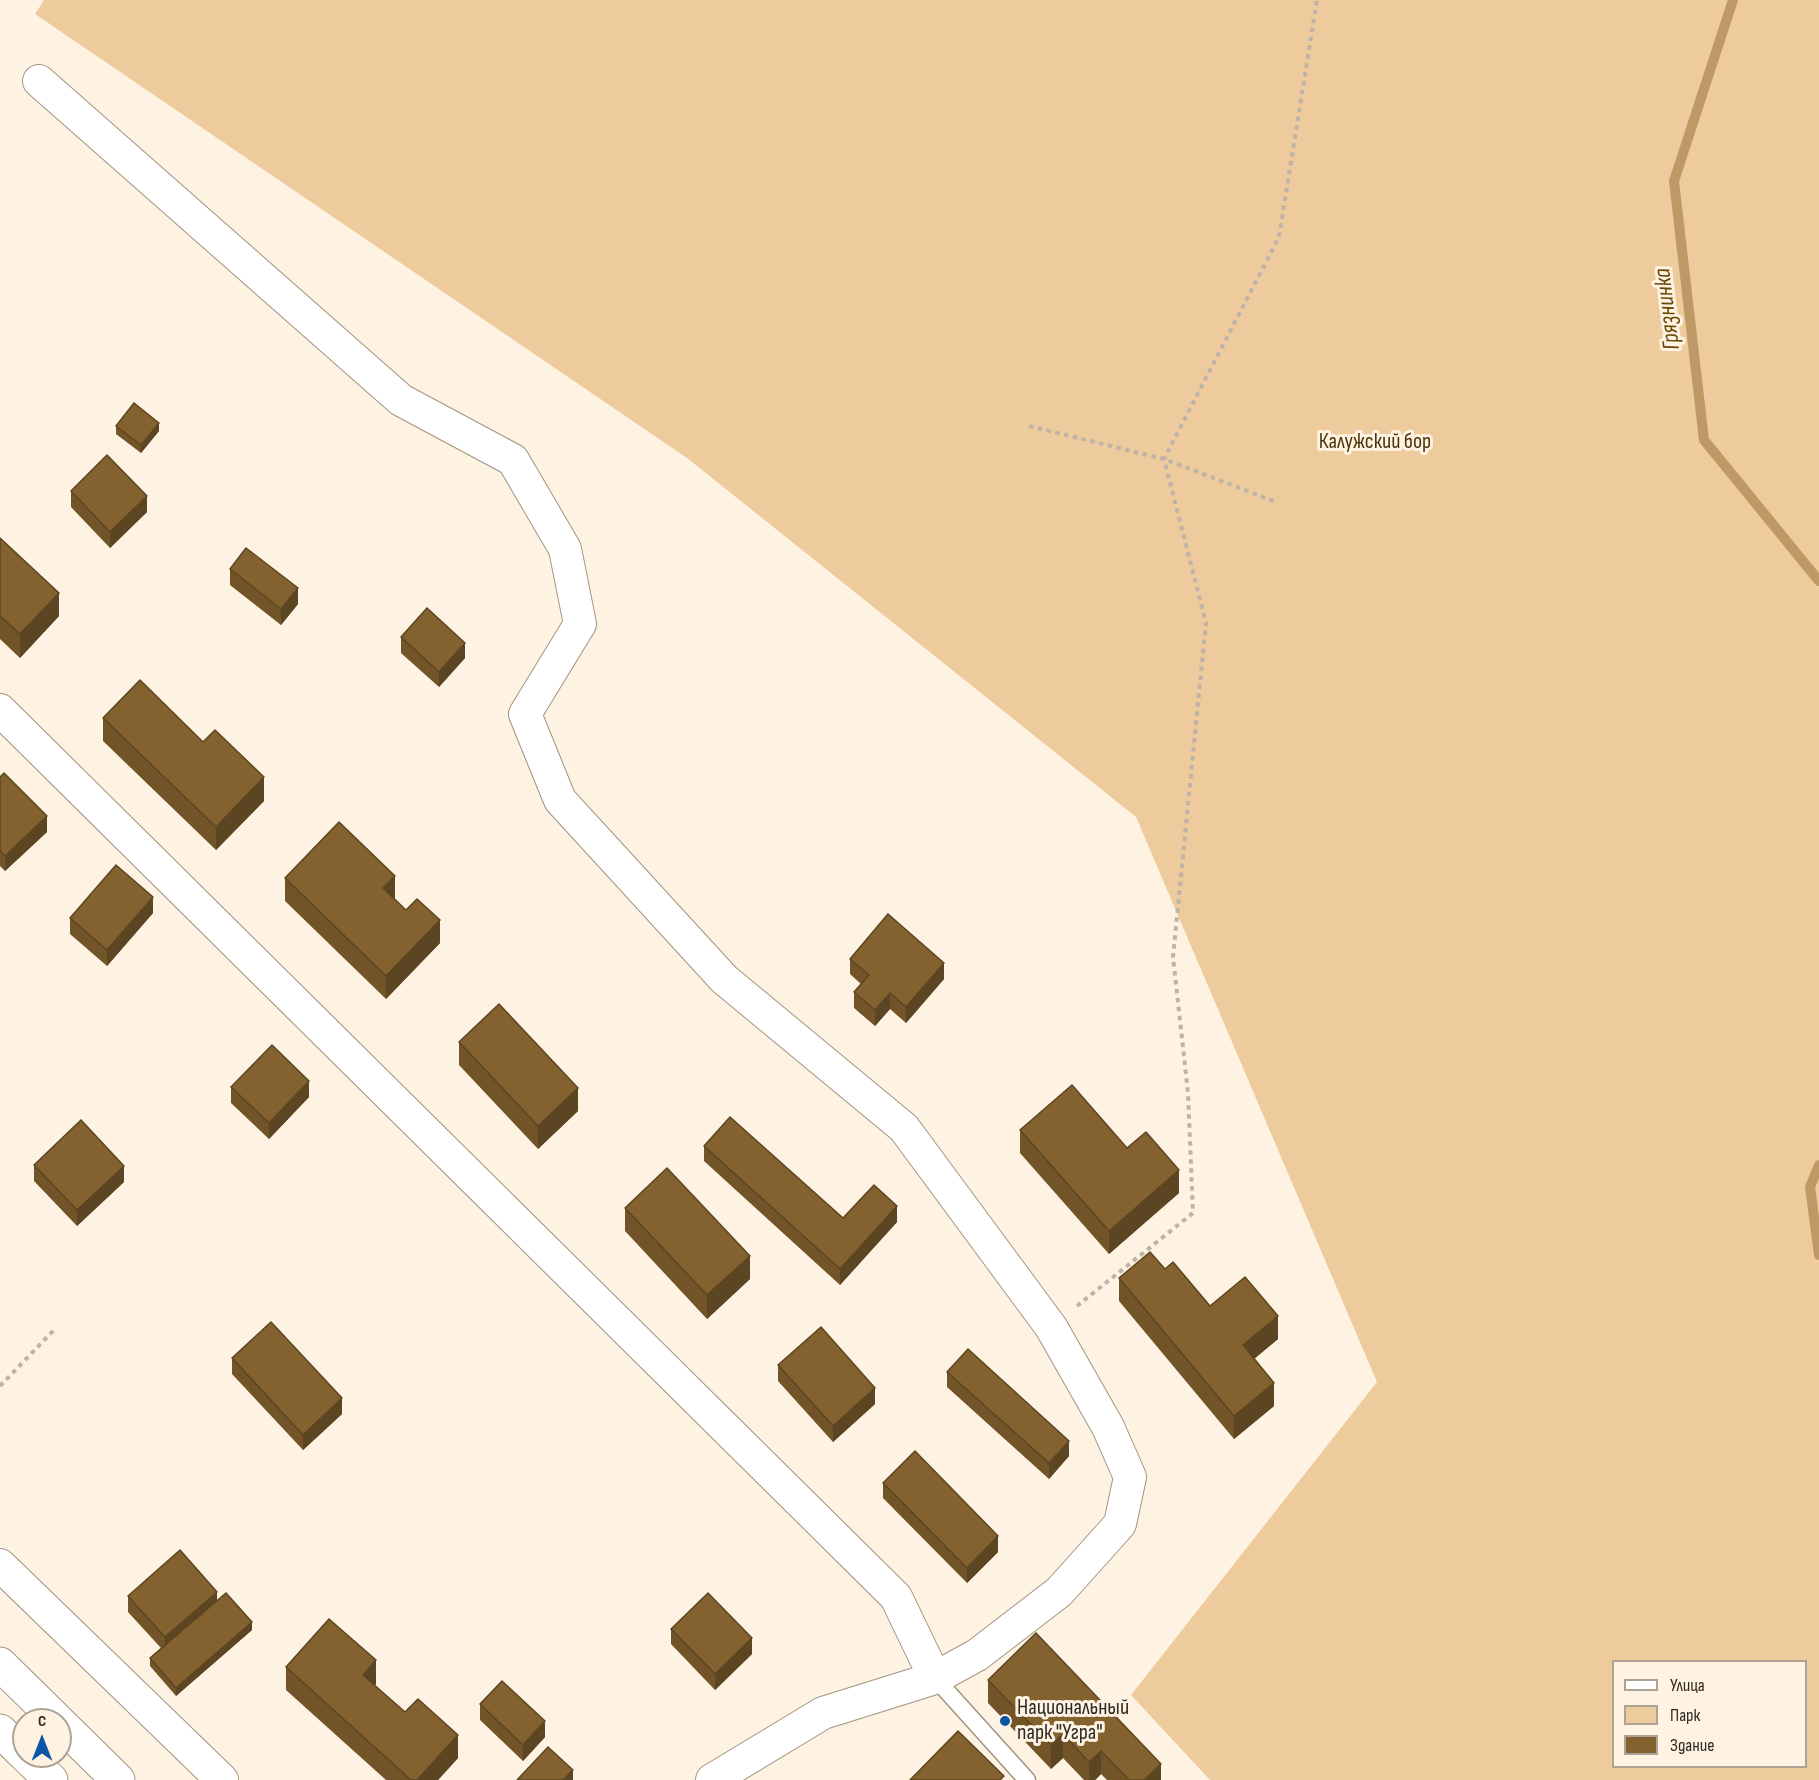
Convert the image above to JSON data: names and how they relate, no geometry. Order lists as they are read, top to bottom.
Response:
{
  "water": ["Грязнинка"],
  "parks": ["Калужский бор"],
  "places": ["Национальный парк \"Угра\""],
  "legend": ["Улица", "Парк", "Здание"],
  "north": "top"
}
